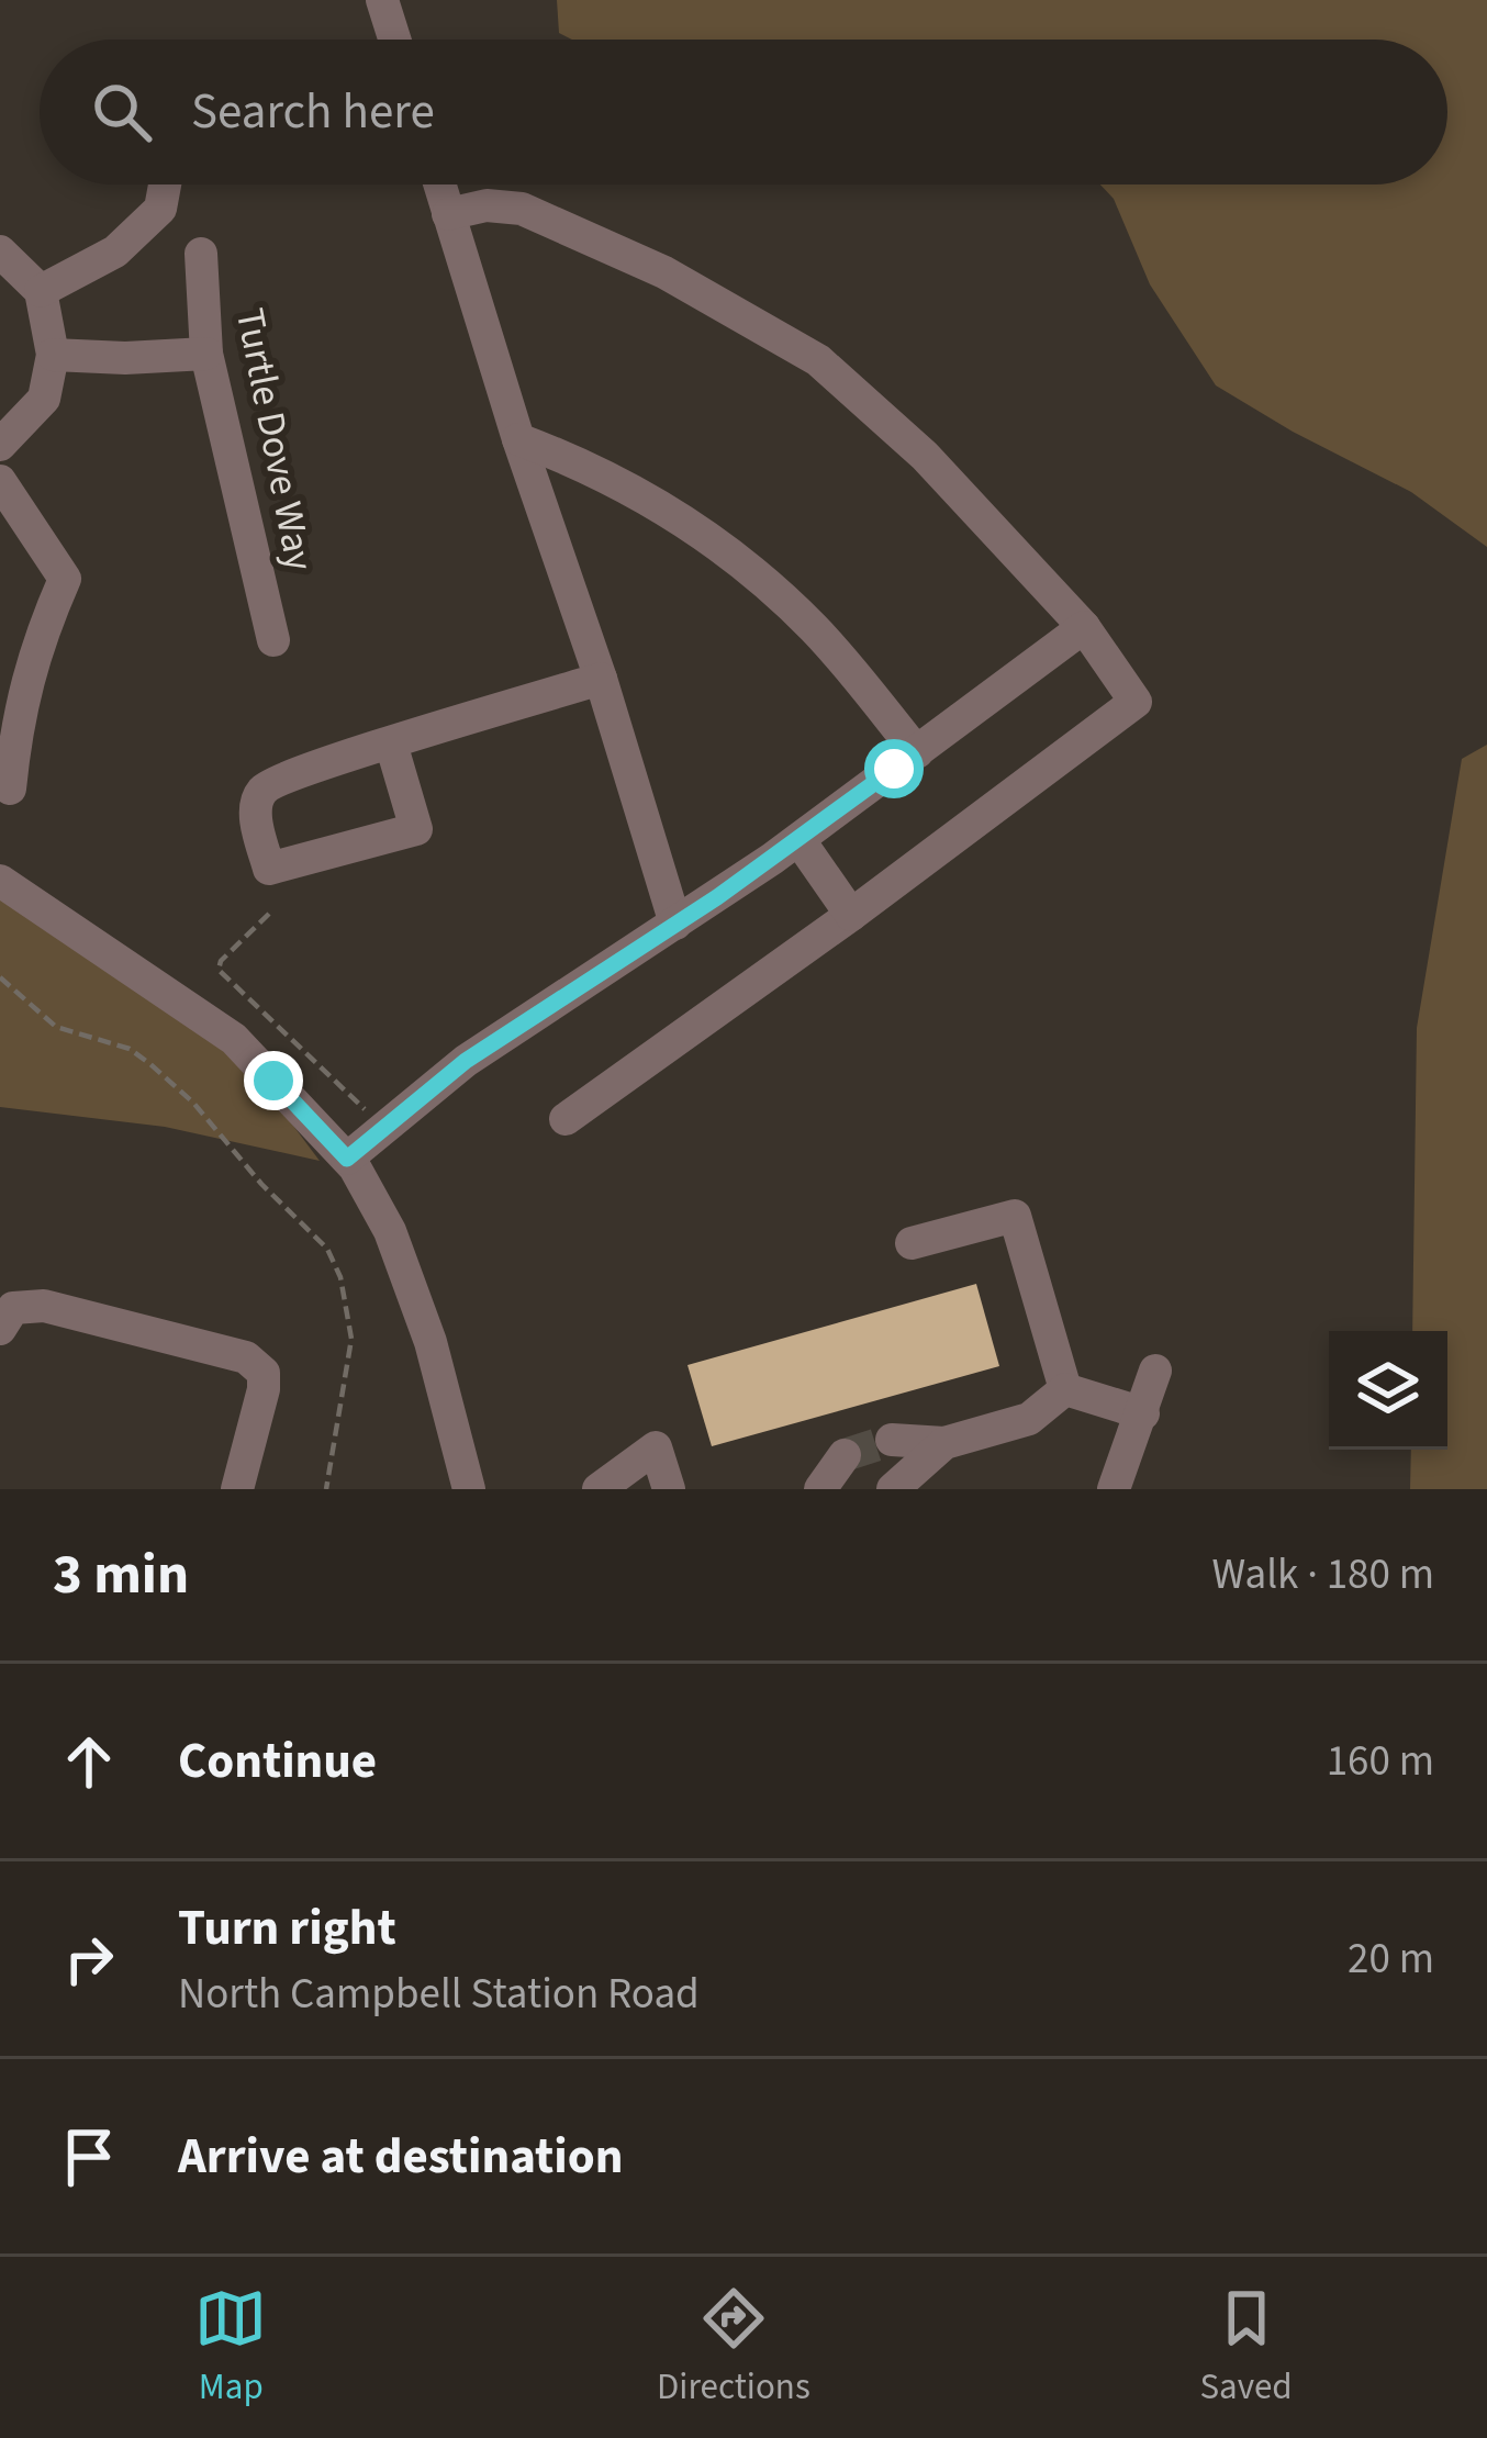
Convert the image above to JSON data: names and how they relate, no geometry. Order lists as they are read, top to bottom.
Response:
{
  "streets": {
    "street": ["Turtle Dove Way"]
  },
  "page": {
    "search": "Search here",
    "heading": ["3 min", "Walk · 180 m"],
    "list": [
      ["Continue", "160 m"],
      ["Turn right", "North Campbell Station Road", "20 m"],
      "Arrive at destination"
    ],
    "nav": ["Map", "Directions", "Saved"]
  }
}
